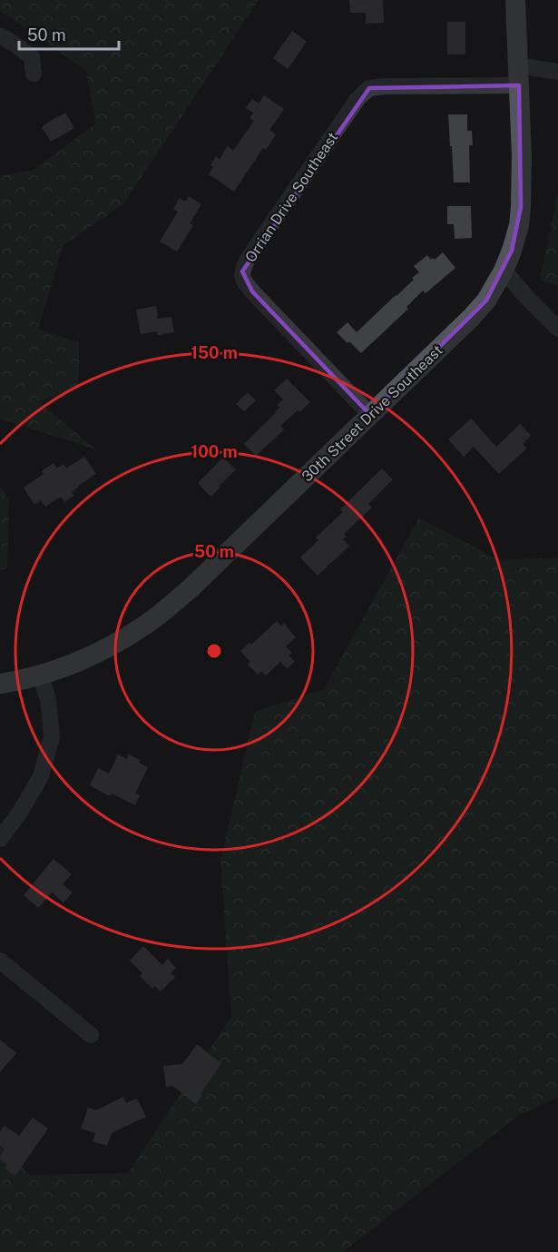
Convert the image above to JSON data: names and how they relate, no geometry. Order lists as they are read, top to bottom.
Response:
{
  "streets": {
    "main road": ["30th Street Drive Southeast"],
    "street": ["Orrian Drive Southeast"]
  },
  "crossings": [
    ["Orrian Drive Southeast", "30th Street Drive Southeast"]
  ],
  "scale_bar": "50 m",
  "rings": ["150 m", "100 m", "50 m"]
}
